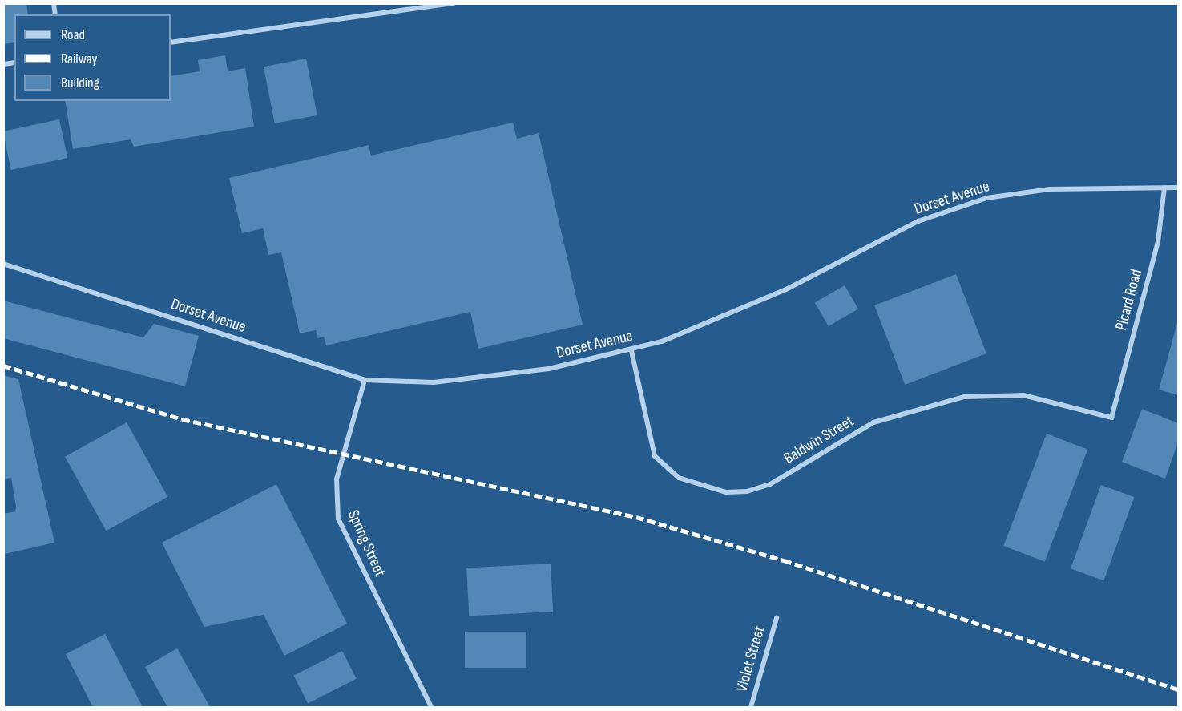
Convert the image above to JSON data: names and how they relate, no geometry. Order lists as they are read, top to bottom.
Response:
{
  "streets": {
    "street": [
      "Dorset Avenue",
      "Picard Road",
      "Baldwin Street",
      "Spring Street",
      "Violet Street"
    ]
  },
  "crossings": [
    ["Dorset Avenue", "Picard Road"],
    ["Dorset Avenue", "Baldwin Street"],
    ["Dorset Avenue", "Spring Street"],
    ["Picard Road", "Baldwin Street"]
  ],
  "legend": ["Road", "Railway", "Building"]
}
